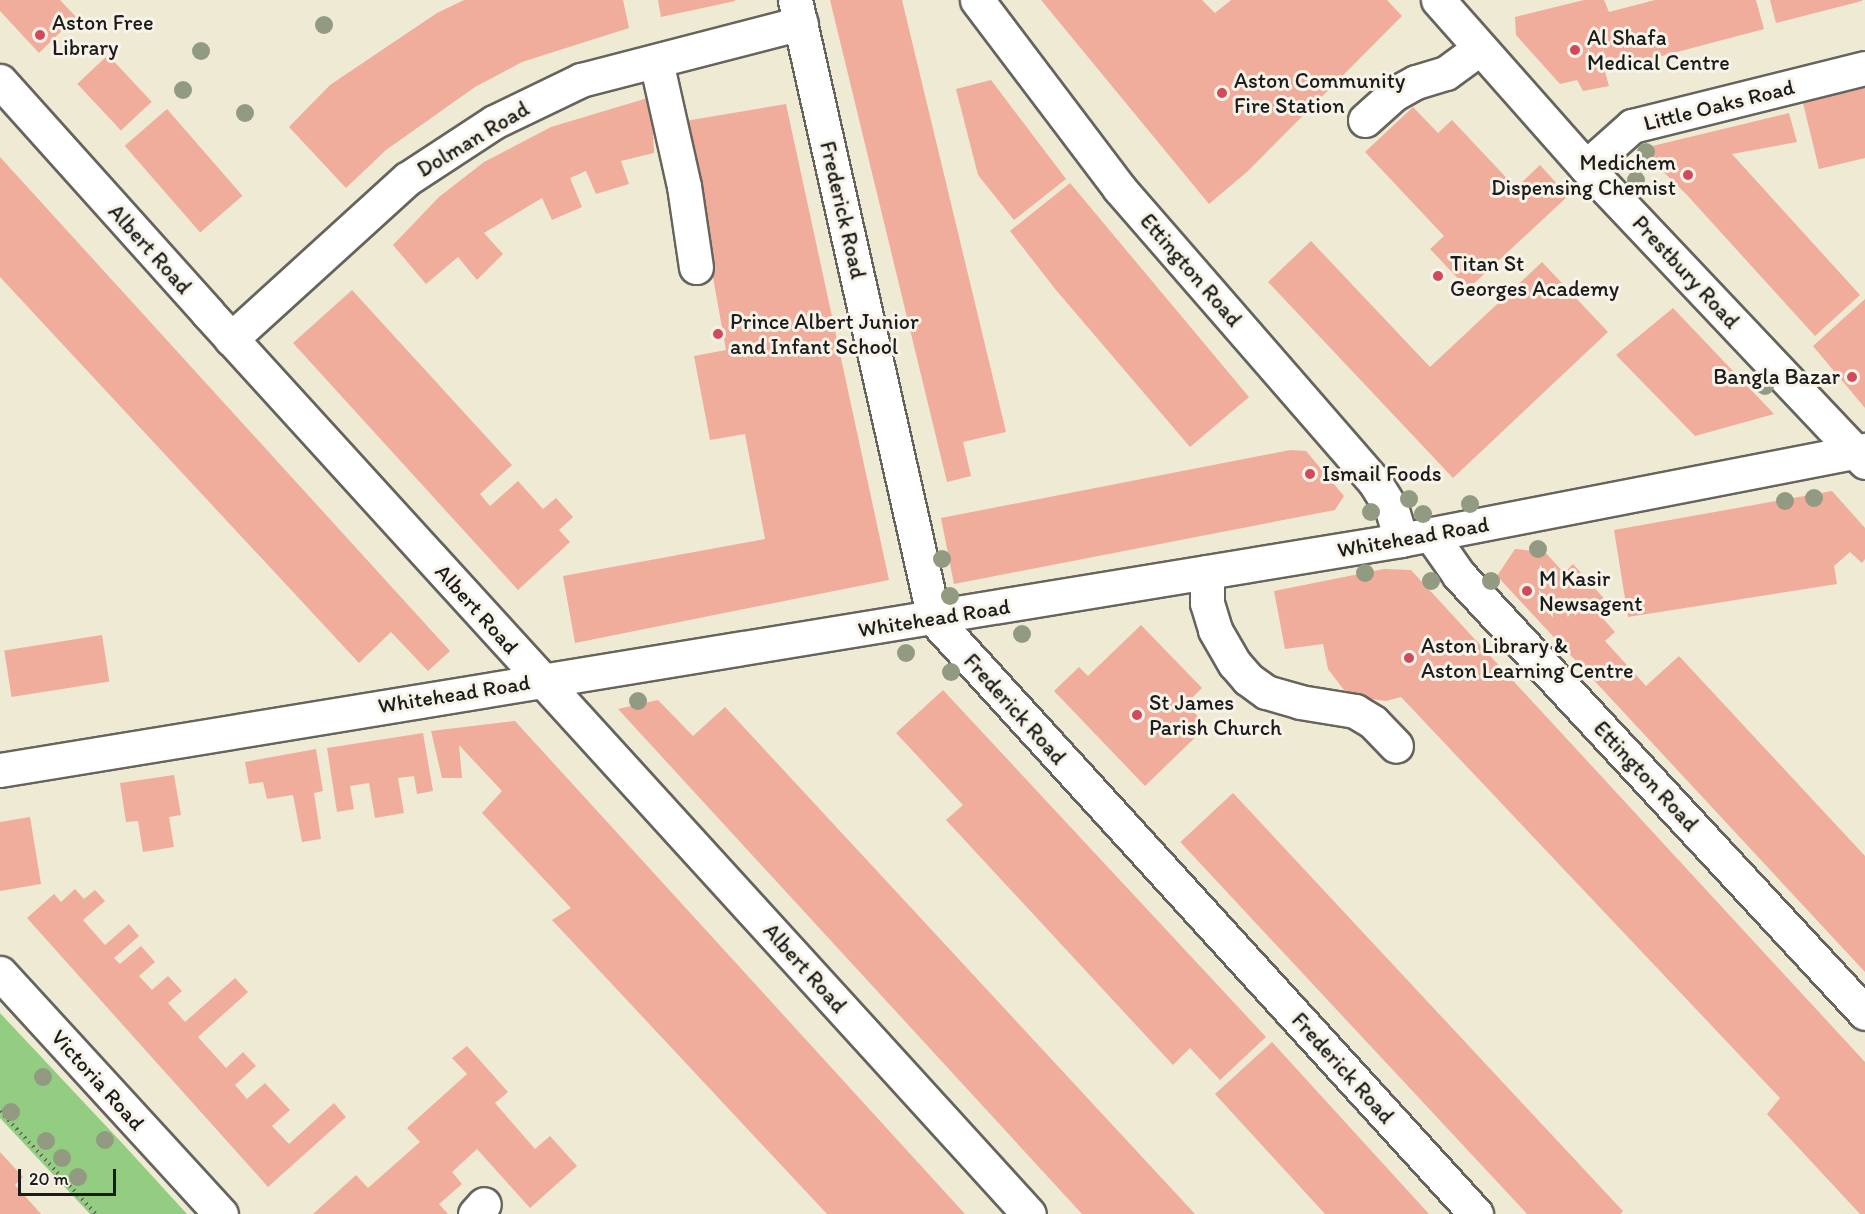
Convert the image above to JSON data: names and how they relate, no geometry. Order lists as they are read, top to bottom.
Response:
{
  "streets": {
    "street": [
      "Little Oaks Road",
      "Dolman Road",
      "Frederick Road",
      "Albert Road",
      "Ettington Road",
      "Prestbury Road",
      "Whitehead Road",
      "Victoria Road"
    ]
  },
  "crossings": [
    ["Little Oaks Road", "Prestbury Road"],
    ["Dolman Road", "Frederick Road"],
    ["Dolman Road", "Albert Road"],
    ["Frederick Road", "Whitehead Road"],
    ["Albert Road", "Whitehead Road"],
    ["Ettington Road", "Whitehead Road"],
    ["Prestbury Road", "Whitehead Road"]
  ],
  "places": [
    "Aston Free Library",
    "Al Shafa Medical Centre",
    "Aston Community Fire Station",
    "Medichem Dispensing Chemist",
    "Titan St Georges Academy",
    "Prince Albert Junior and Infant School",
    "Bangla Bazar",
    "Ismail Foods",
    "M Kasir Newsagent",
    "Aston Library & Aston Learning Centre",
    "St James Parish Church"
  ],
  "scale_bar": "20 m"
}
